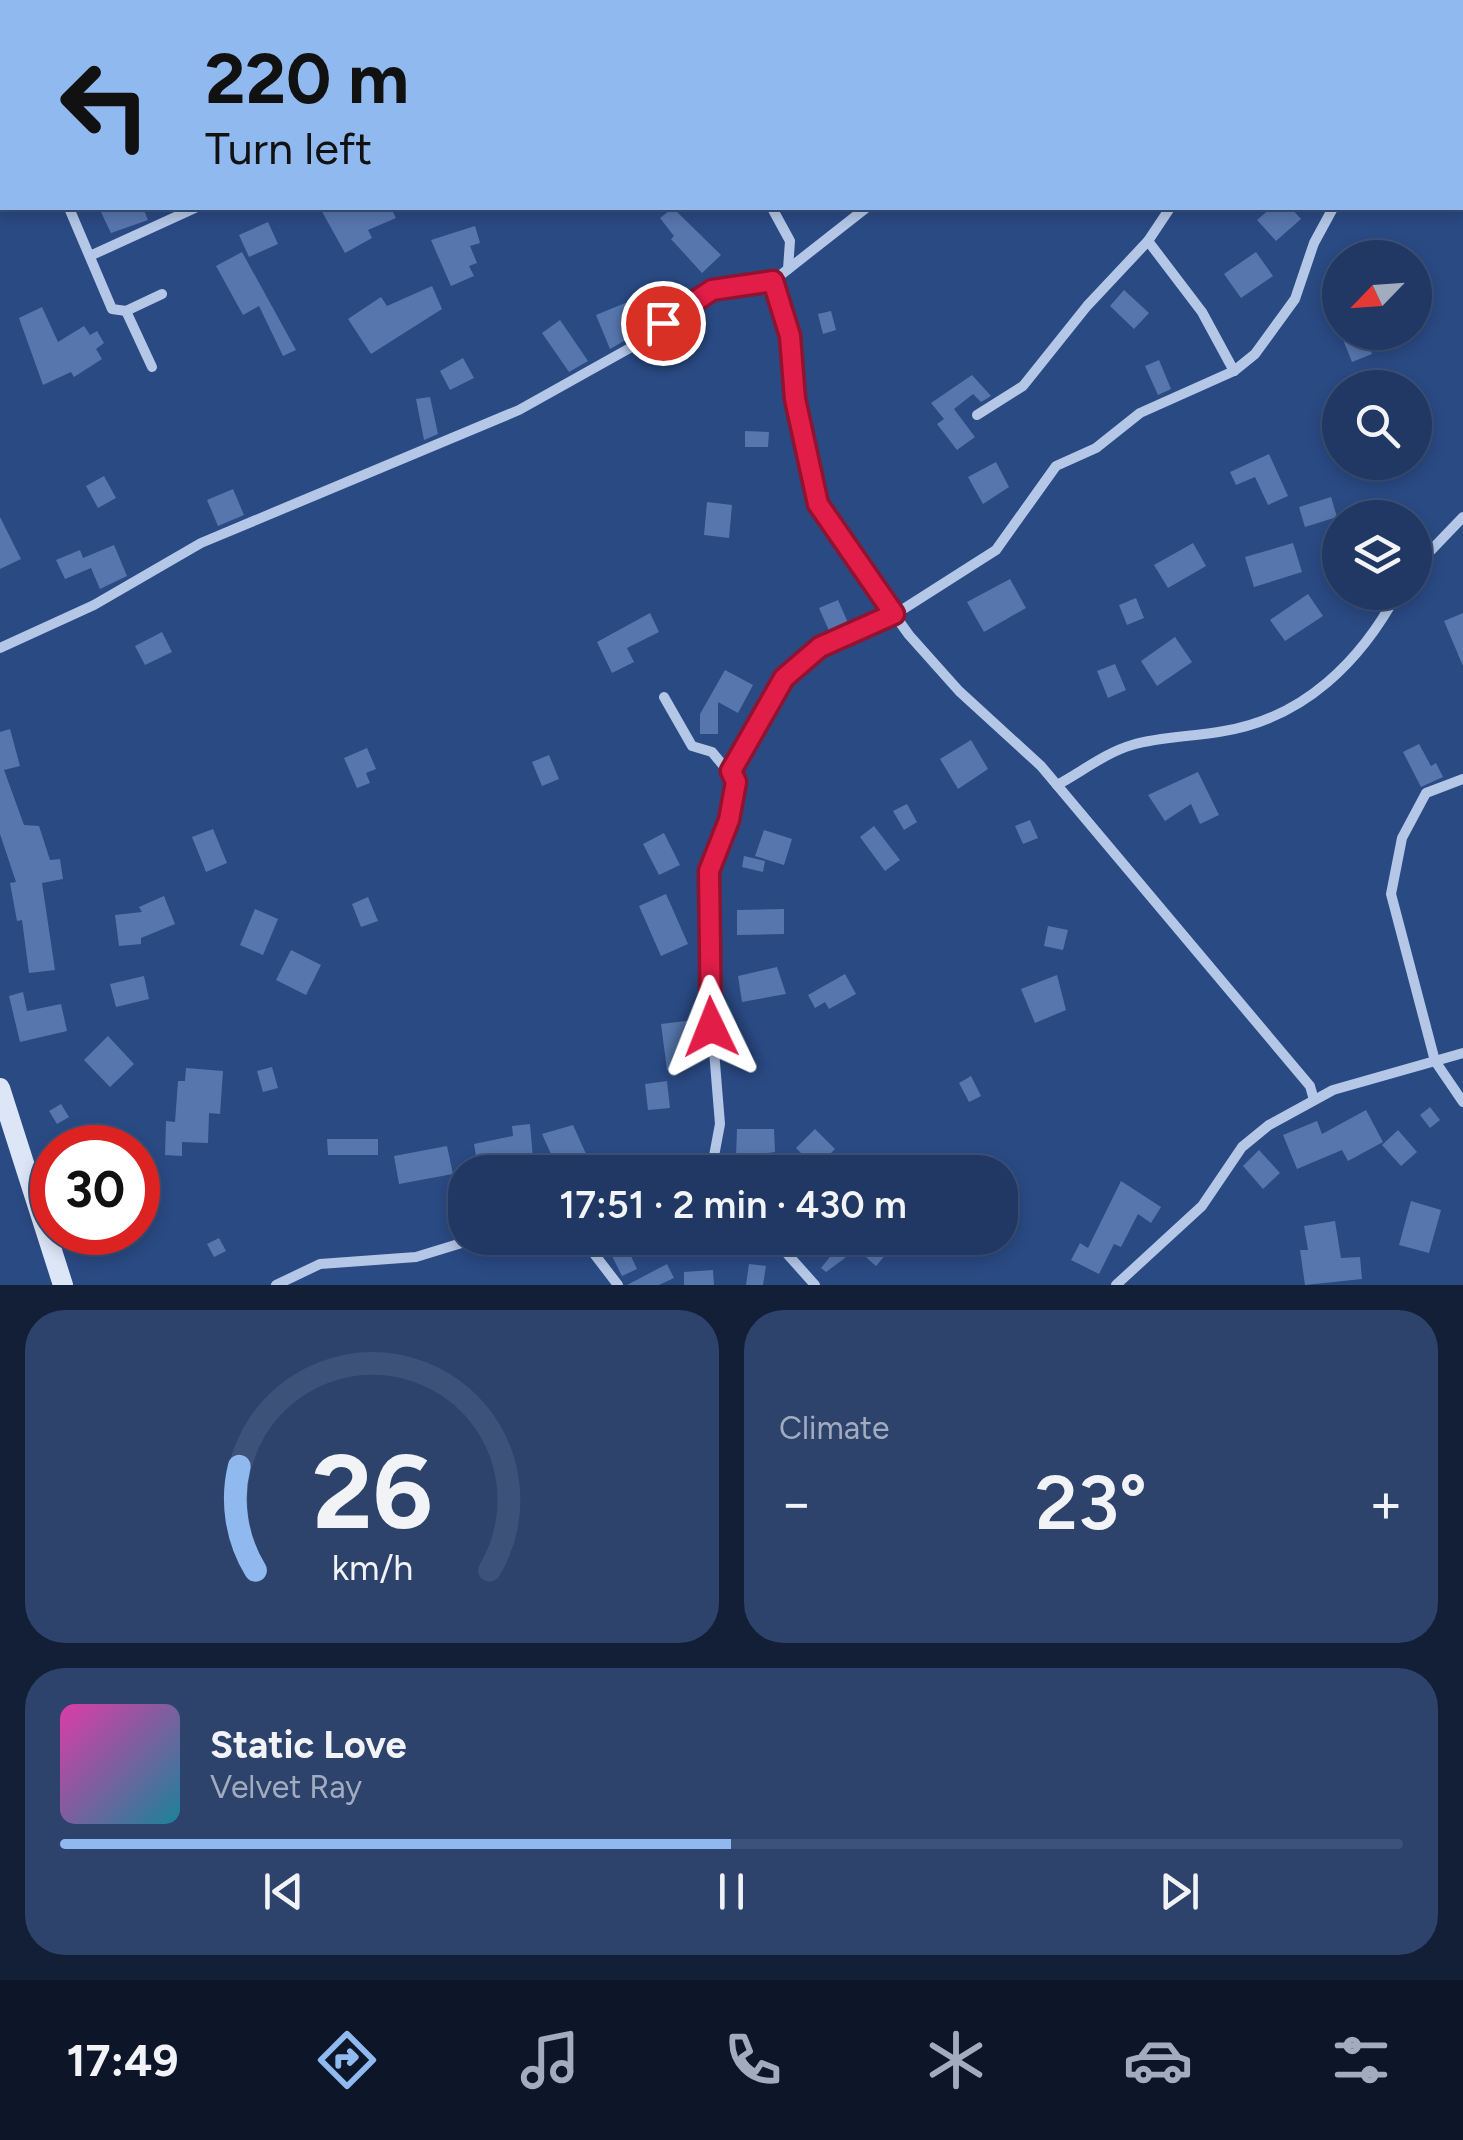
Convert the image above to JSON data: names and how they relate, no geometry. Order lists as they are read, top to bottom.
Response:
{
  "north": "bottom left",
  "page": {
    "turn": ["220 m", "Turn left"],
    "limit": "30",
    "trip": "17:51 · 2 min · 430 m",
    "tile": "Climate",
    "heat": ["−", "23°", "+"],
    "song": ["Static Love", "Velvet Ray"],
    "tabs": "17:49",
    "gauge": ["26", "km/h"]
  }
}
